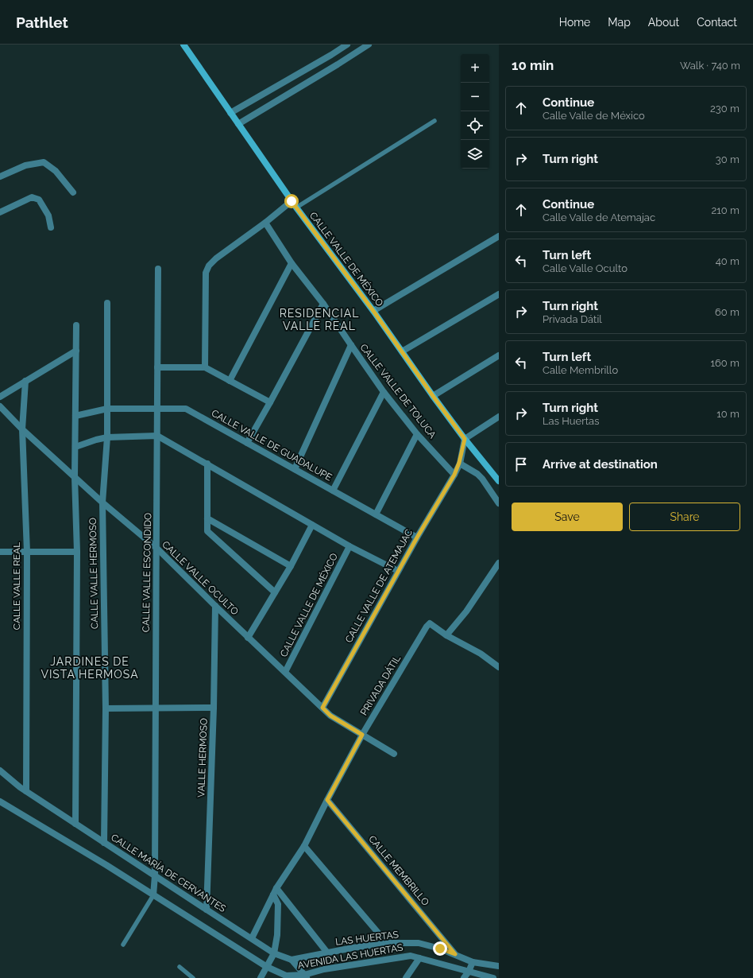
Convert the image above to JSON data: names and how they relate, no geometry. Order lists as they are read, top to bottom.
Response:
{
  "streets": {
    "street": [
      "CALLE VALLE DE MÉXICO",
      "CALLE VALLE DE TOLUCA",
      "CALLE VALLE DE GUADALUPE",
      "CALLE VALLE ESCONDIDO",
      "CALLE VALLE HERMOSO",
      "CALLE VALLE OCULTO",
      "CALLE VALLE REAL",
      "CALLE VALLE DE ATEMAJAC",
      "PRIVADA DÁTIL",
      "VALLE HERMOSO",
      "CALLE MEMBRILLO",
      "CALLE MARÍA DE CERVANTES",
      "LAS HUERTAS",
      "AVENIDA LAS HUERTAS"
    ]
  },
  "crossings": [
    ["CALLE VALLE DE MÉXICO", "CALLE VALLE OCULTO"],
    ["CALLE VALLE DE MÉXICO", "CALLE VALLE DE ATEMAJAC"],
    ["CALLE VALLE DE TOLUCA", "CALLE VALLE DE ATEMAJAC"],
    ["CALLE VALLE DE GUADALUPE", "CALLE VALLE ESCONDIDO"],
    ["CALLE VALLE DE GUADALUPE", "CALLE VALLE HERMOSO"],
    ["CALLE VALLE DE GUADALUPE", "CALLE VALLE DE ATEMAJAC"],
    ["CALLE VALLE ESCONDIDO", "CALLE VALLE OCULTO"],
    ["CALLE VALLE ESCONDIDO", "CALLE MARÍA DE CERVANTES"],
    ["CALLE VALLE ESCONDIDO", "AVENIDA LAS HUERTAS"],
    ["CALLE VALLE HERMOSO", "CALLE VALLE OCULTO"],
    ["CALLE VALLE HERMOSO", "CALLE MARÍA DE CERVANTES"],
    ["CALLE VALLE OCULTO", "CALLE VALLE REAL"],
    ["CALLE VALLE OCULTO", "CALLE VALLE DE ATEMAJAC"],
    ["CALLE VALLE OCULTO", "PRIVADA DÁTIL"],
    ["CALLE VALLE OCULTO", "VALLE HERMOSO"],
    ["CALLE VALLE REAL", "CALLE MARÍA DE CERVANTES"],
    ["PRIVADA DÁTIL", "CALLE MEMBRILLO"],
    ["PRIVADA DÁTIL", "CALLE MARÍA DE CERVANTES"],
    ["VALLE HERMOSO", "CALLE MARÍA DE CERVANTES"],
    ["CALLE MEMBRILLO", "LAS HUERTAS"],
    ["CALLE MARÍA DE CERVANTES", "LAS HUERTAS"],
    ["CALLE MARÍA DE CERVANTES", "AVENIDA LAS HUERTAS"]
  ],
  "districts": ["RESIDENCIAL VALLE REAL", "JARDINES DE VISTA HERMOSA"],
  "page": {
    "header": "Pathlet",
    "nav": [
      "Home",
      "Map",
      "About",
      "Contact"
    ],
    "heading": ["10 min", "Walk · 740 m"],
    "map_buttons": ["+", "−"],
    "list": [
      ["Continue", "Calle Valle de México", "230 m"],
      ["Turn right", "30 m"],
      ["Continue", "Calle Valle de Atemajac", "210 m"],
      ["Turn left", "Calle Valle Oculto", "40 m"],
      ["Turn right", "Privada Dátil", "60 m"],
      ["Turn left", "Calle Membrillo", "160 m"],
      ["Turn right", "Las Huertas", "10 m"],
      "Arrive at destination"
    ],
    "buttons": ["Save", "Share"]
  }
}
